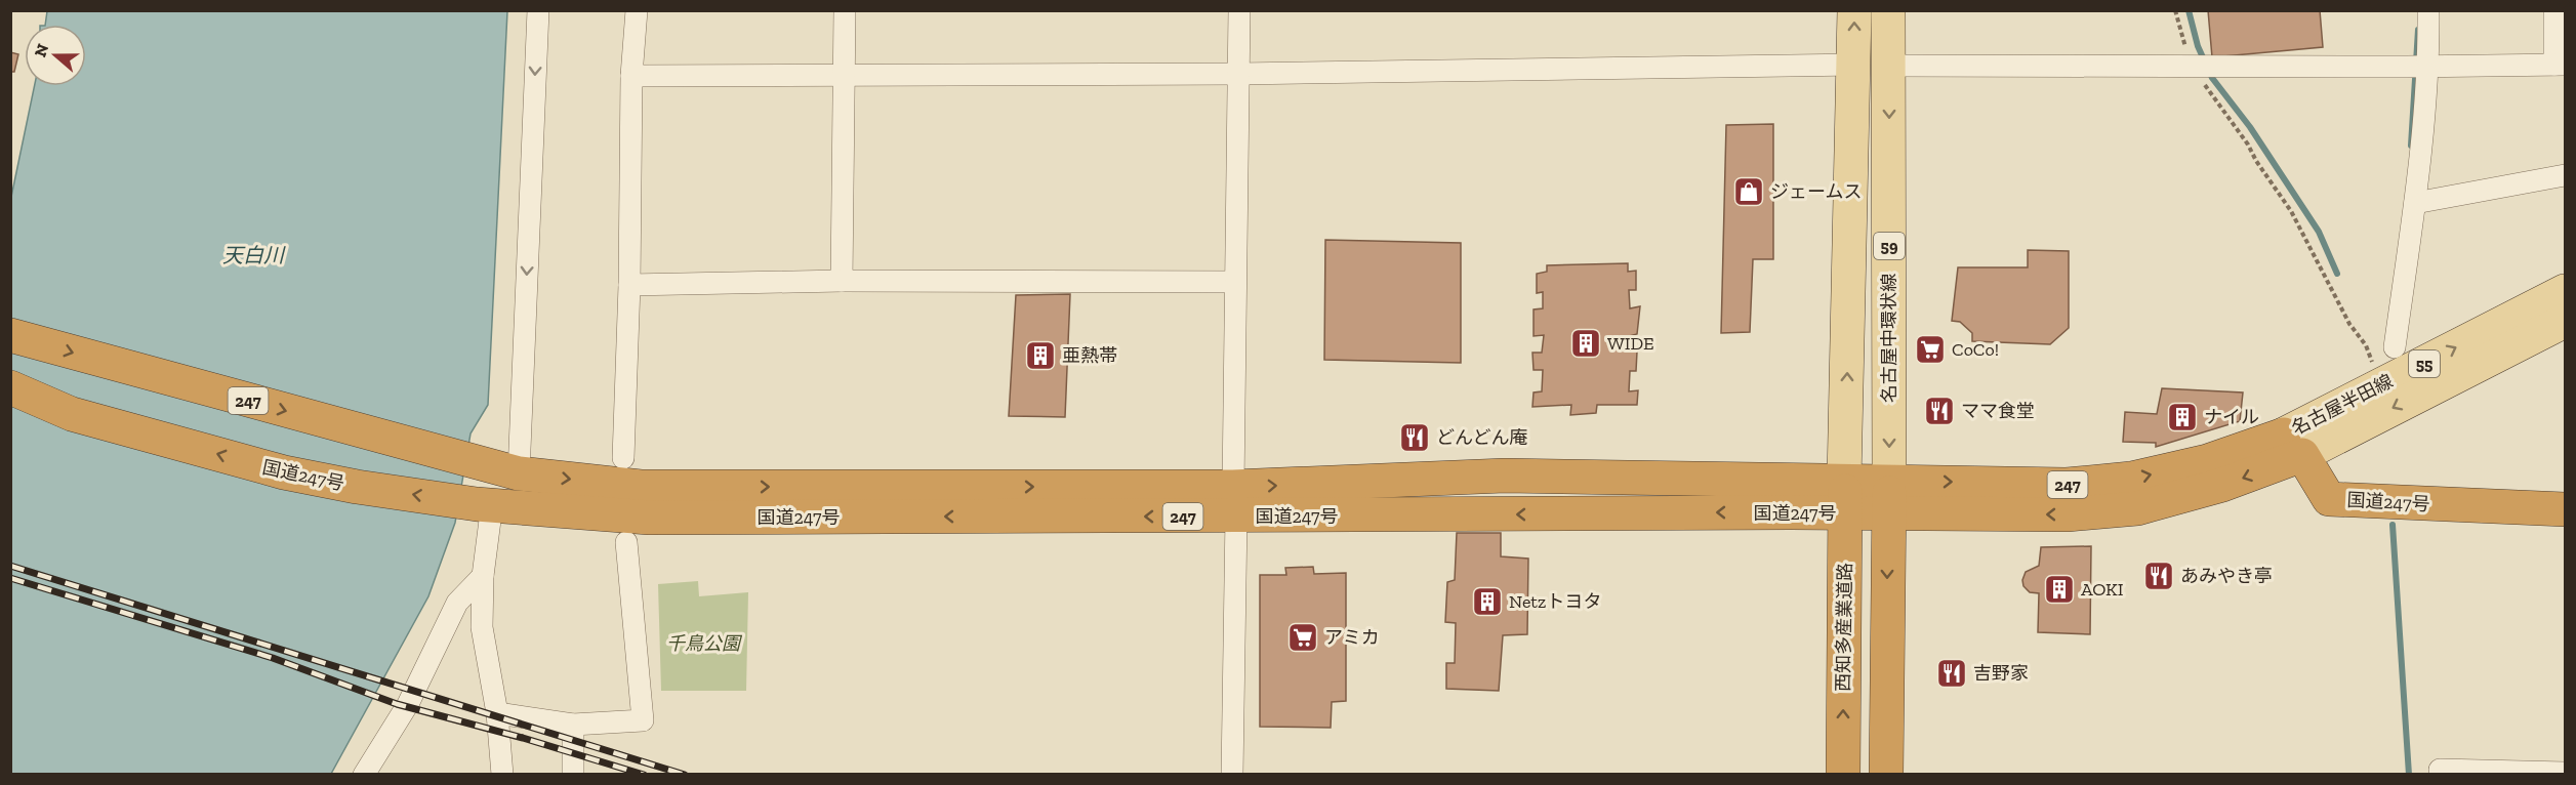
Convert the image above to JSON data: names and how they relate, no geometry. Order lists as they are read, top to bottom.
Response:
{
  "streets": {
    "highway": ["247", "国道247号", "西知多産業道路"],
    "main road": [
      "59",
      "名古屋中環状線",
      "55",
      "名古屋半田線"
    ]
  },
  "crossings": [
    ["59", "国道247号"],
    ["59", "西知多産業道路"],
    ["名古屋中環状線", "国道247号"],
    ["名古屋半田線", "国道247号"],
    ["国道247号", "西知多産業道路"]
  ],
  "water": ["天白川"],
  "parks": ["千鳥公園"],
  "places": {
    "shop": ["ジェームス"],
    "building": [
      "WIDE",
      "亜熱帯",
      "ナイル",
      "AOKI",
      "Netzトヨタ"
    ],
    "supermarket": ["CoCo!", "アミカ"],
    "restaurant": [
      "ママ食堂",
      "どんどん庵",
      "あみやき亭",
      "吉野家"
    ]
  },
  "north": "left"
}
